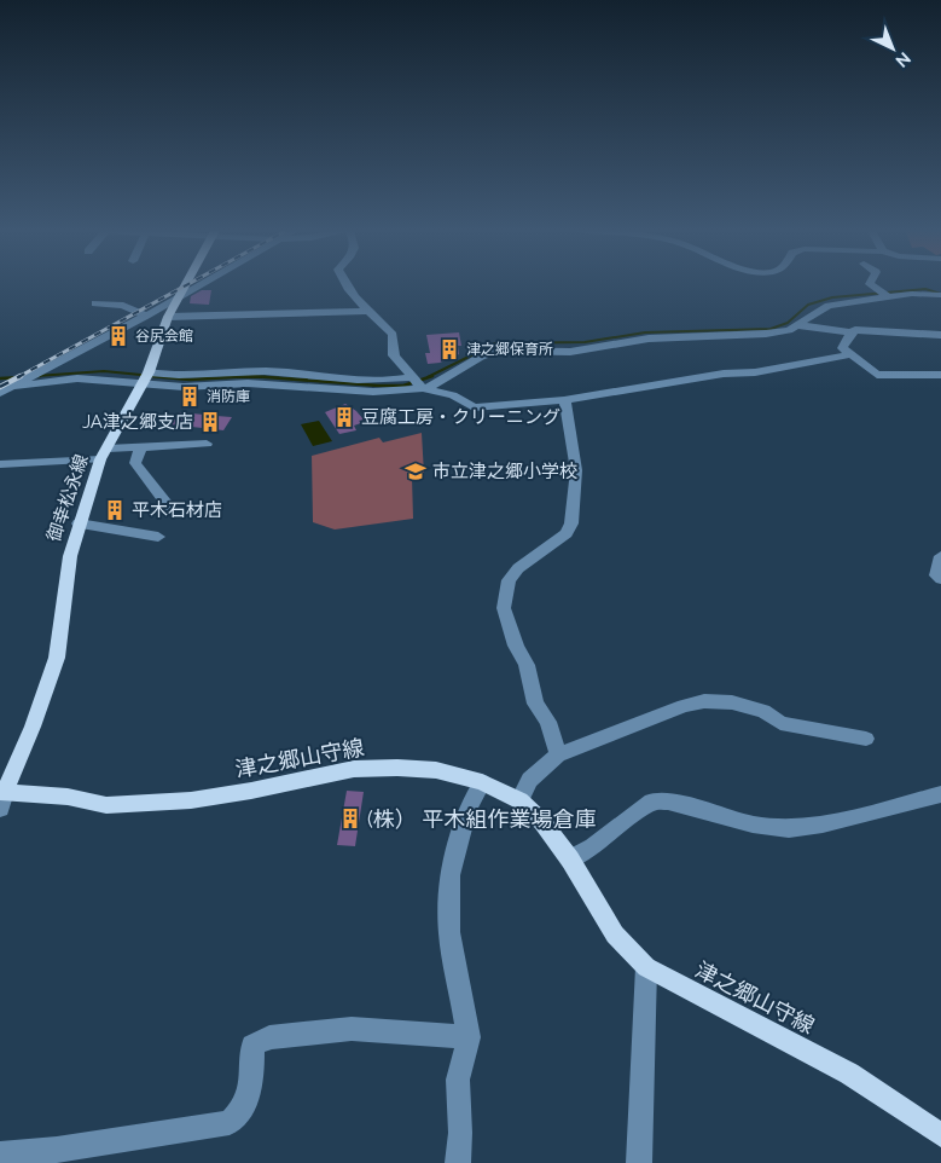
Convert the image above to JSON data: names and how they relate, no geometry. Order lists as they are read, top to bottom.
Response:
{
  "streets": {
    "main road": ["御幸松永線", "津之郷山守線"]
  },
  "crossings": [
    ["御幸松永線", "津之郷山守線"]
  ],
  "places": {
    "building": [
      "谷尻会館",
      "津之郷保育所",
      "消防庫",
      "豆腐工房・クリーニング",
      "JA津之郷支店",
      "平木石材店",
      "(株） 平木組作業場倉庫"
    ],
    "school or university": ["市立津之郷小学校"]
  },
  "north": "bottom right"
}
